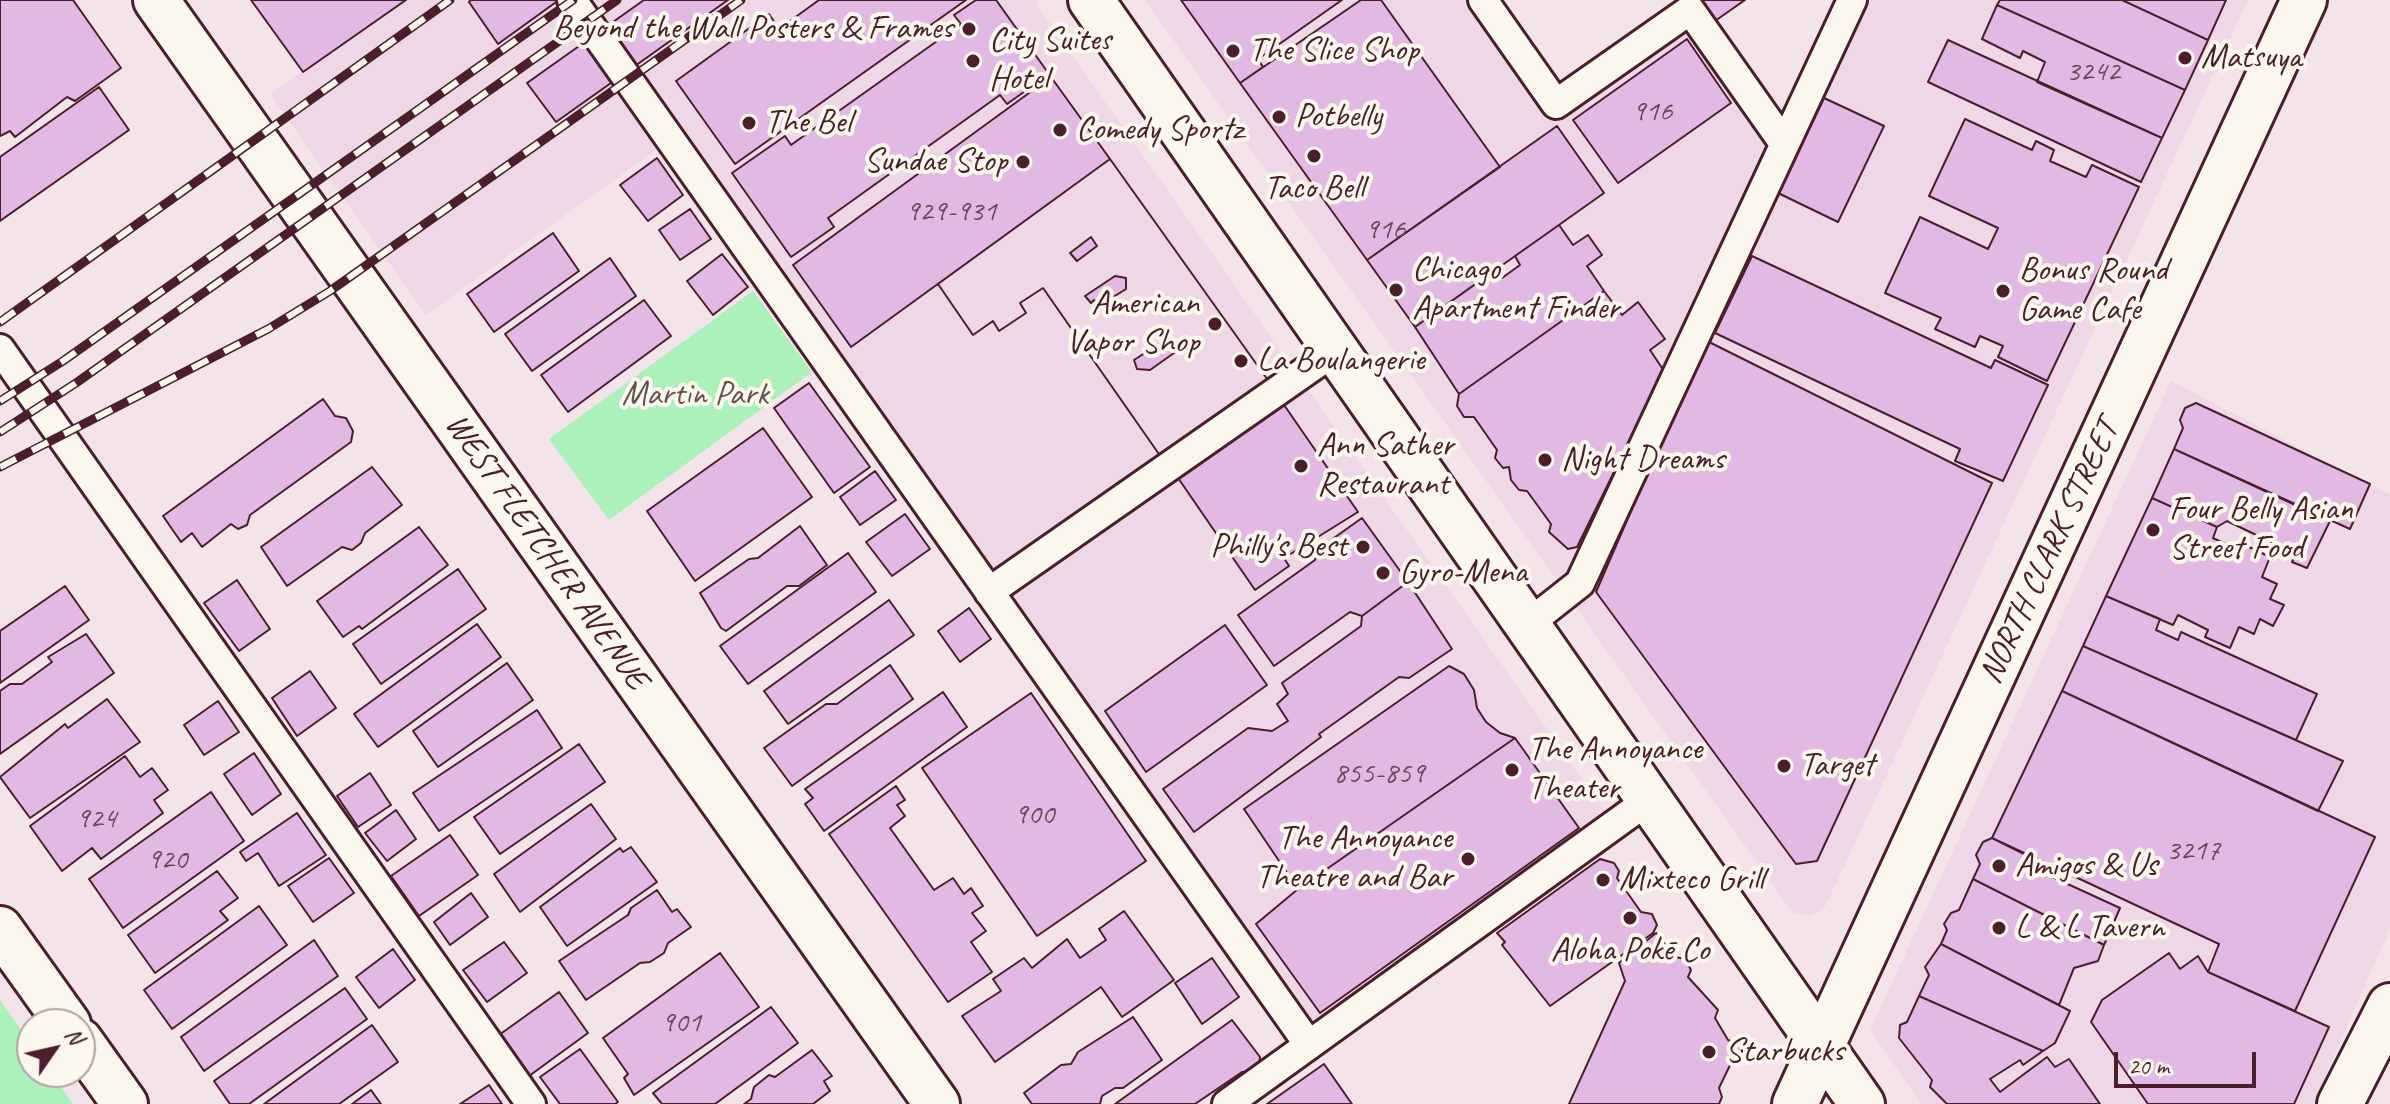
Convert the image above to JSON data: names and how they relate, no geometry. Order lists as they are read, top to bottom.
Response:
{
  "streets": {
    "main road": ["WEST FLETCHER AVENUE", "NORTH CLARK STREET"]
  },
  "parks": ["Martin Park"],
  "places": [
    "Beyond the Wall Posters & Frames",
    "The Slice Shop",
    "Matsuya",
    "City Suites Hotel",
    "Potbelly",
    "The Bel",
    "Comedy Sportz",
    "Taco Bell",
    "Sundae Stop",
    "Chicago Apartment Finder",
    "Bonus Round Game Cafe",
    "American Vapor Shop",
    "La Boulangerie",
    "Night Dreams",
    "Ann Sather Restaurant",
    "Four Belly Asian Street Food",
    "Philly's Best",
    "Gyro-Mena",
    "Target",
    "The Annoyance Theater",
    "The Annoyance Theatre and Bar",
    "Amigos & Us",
    "Mixteco Grill",
    "Aloha Pokē Co",
    "L & L Tavern",
    "Starbucks"
  ],
  "house_numbers": [
    "3242",
    "916",
    "929-931",
    "916",
    "855-859",
    "900",
    "924",
    "3217",
    "920",
    "901"
  ],
  "scale_bar": "20 m",
  "north": "top right"
}
